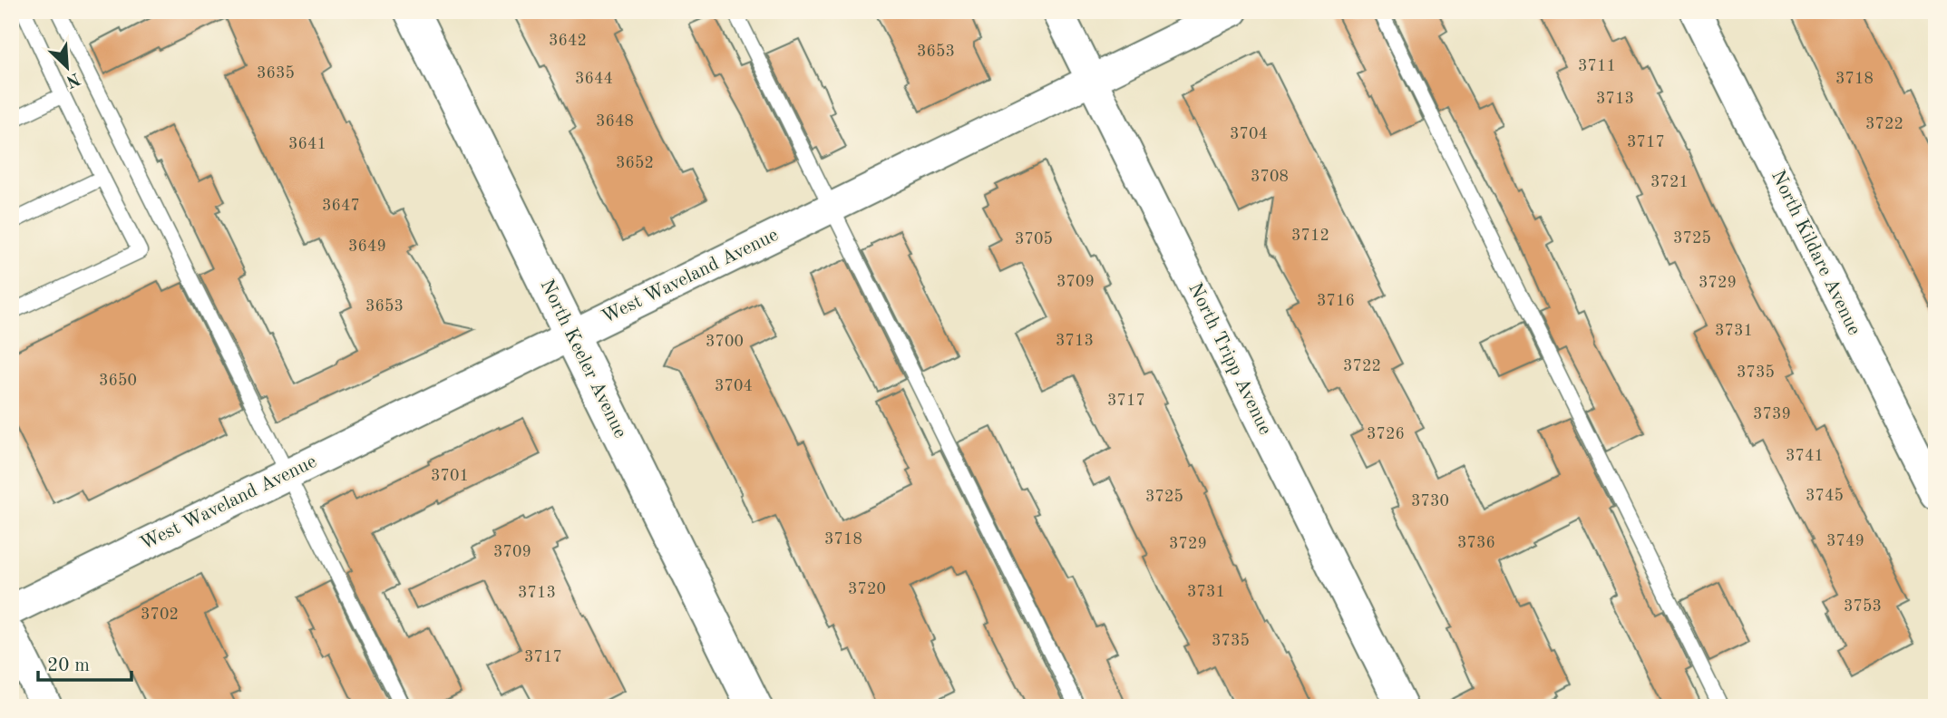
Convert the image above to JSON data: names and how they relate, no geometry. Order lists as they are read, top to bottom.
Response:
{
  "streets": {
    "street": [
      "North Kildare Avenue",
      "West Waveland Avenue",
      "North Keeler Avenue",
      "North Tripp Avenue"
    ]
  },
  "crossings": [
    ["West Waveland Avenue", "North Keeler Avenue"],
    ["West Waveland Avenue", "North Tripp Avenue"]
  ],
  "house_numbers": [
    "3642",
    "3653",
    "3711",
    "3635",
    "3644",
    "3718",
    "3713",
    "3648",
    "3722",
    "3704",
    "3717",
    "3641",
    "3652",
    "3708",
    "3721",
    "3647",
    "3712",
    "3725",
    "3705",
    "3649",
    "3709",
    "3729",
    "3716",
    "3653",
    "3731",
    "3713",
    "3700",
    "3722",
    "3735",
    "3650",
    "3704",
    "3717",
    "3739",
    "3726",
    "3741",
    "3701",
    "3745",
    "3725",
    "3730",
    "3718",
    "3749",
    "3736",
    "3729",
    "3709",
    "3720",
    "3731",
    "3713",
    "3753",
    "3702",
    "3735",
    "3717"
  ],
  "scale_bar": "20 m",
  "north": "bottom right"
}
